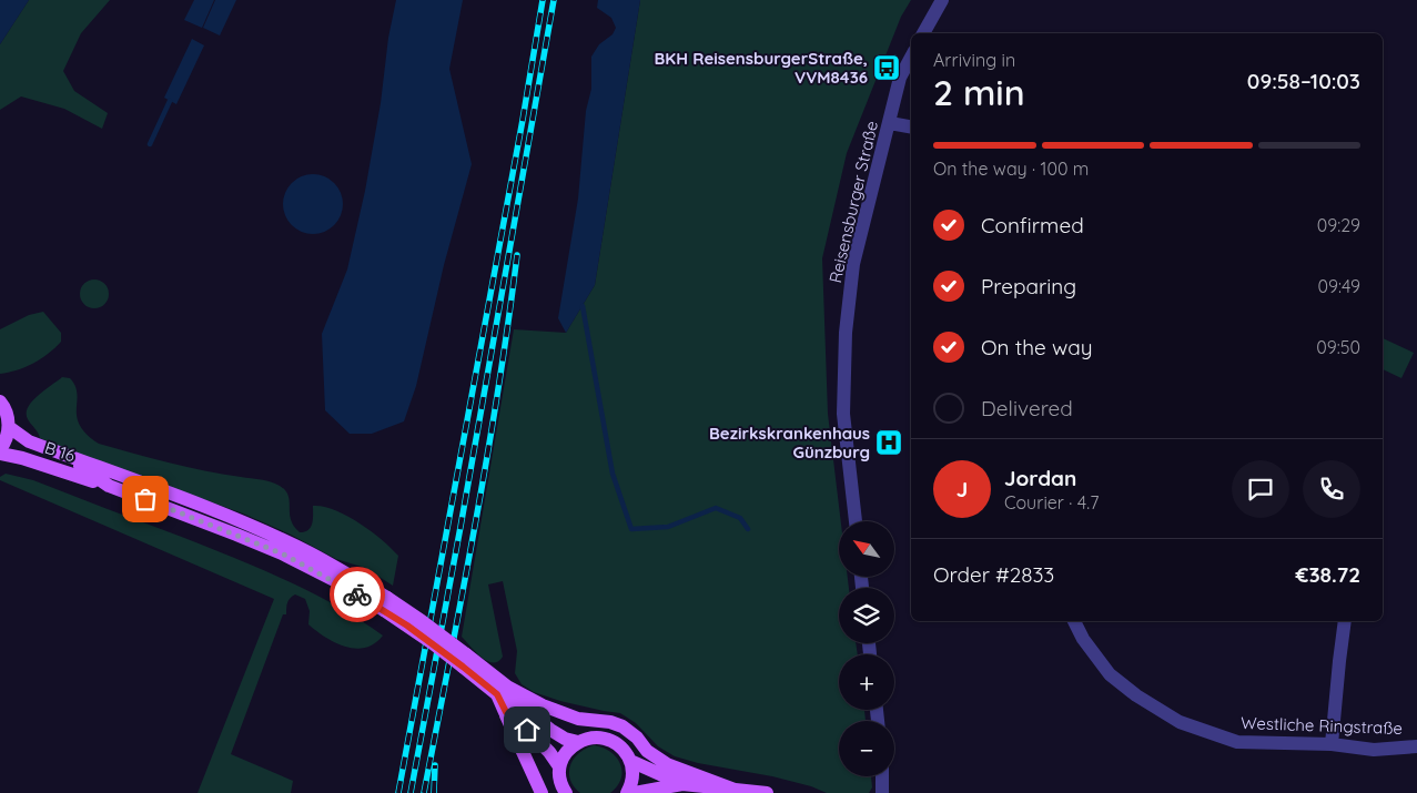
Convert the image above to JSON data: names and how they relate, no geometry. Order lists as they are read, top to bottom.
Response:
{
  "streets": {
    "main road": ["B 16"],
    "street": ["Reisensburger Straße", "Westliche Ringstraße"]
  },
  "places": {
    "bus stop": ["BKH ReisensburgerStraße, VVM8436"],
    "hospital": ["Bezirkskrankenhaus Günzburg"]
  },
  "north": "top left",
  "page": {
    "heading": ["2 min", "Arriving in", "09:58–10:03"],
    "panel": [
      "Jordan",
      "Courier · 4.7",
      "Order #2833",
      "€38.72"
    ],
    "bar": "On the way · 100 m",
    "list": [
      ["Confirmed", "09:29"],
      ["Preparing", "09:49"],
      ["On the way", "09:50"],
      "Delivered"
    ],
    "round": "J",
    "map_buttons": ["+", "−"]
  }
}
